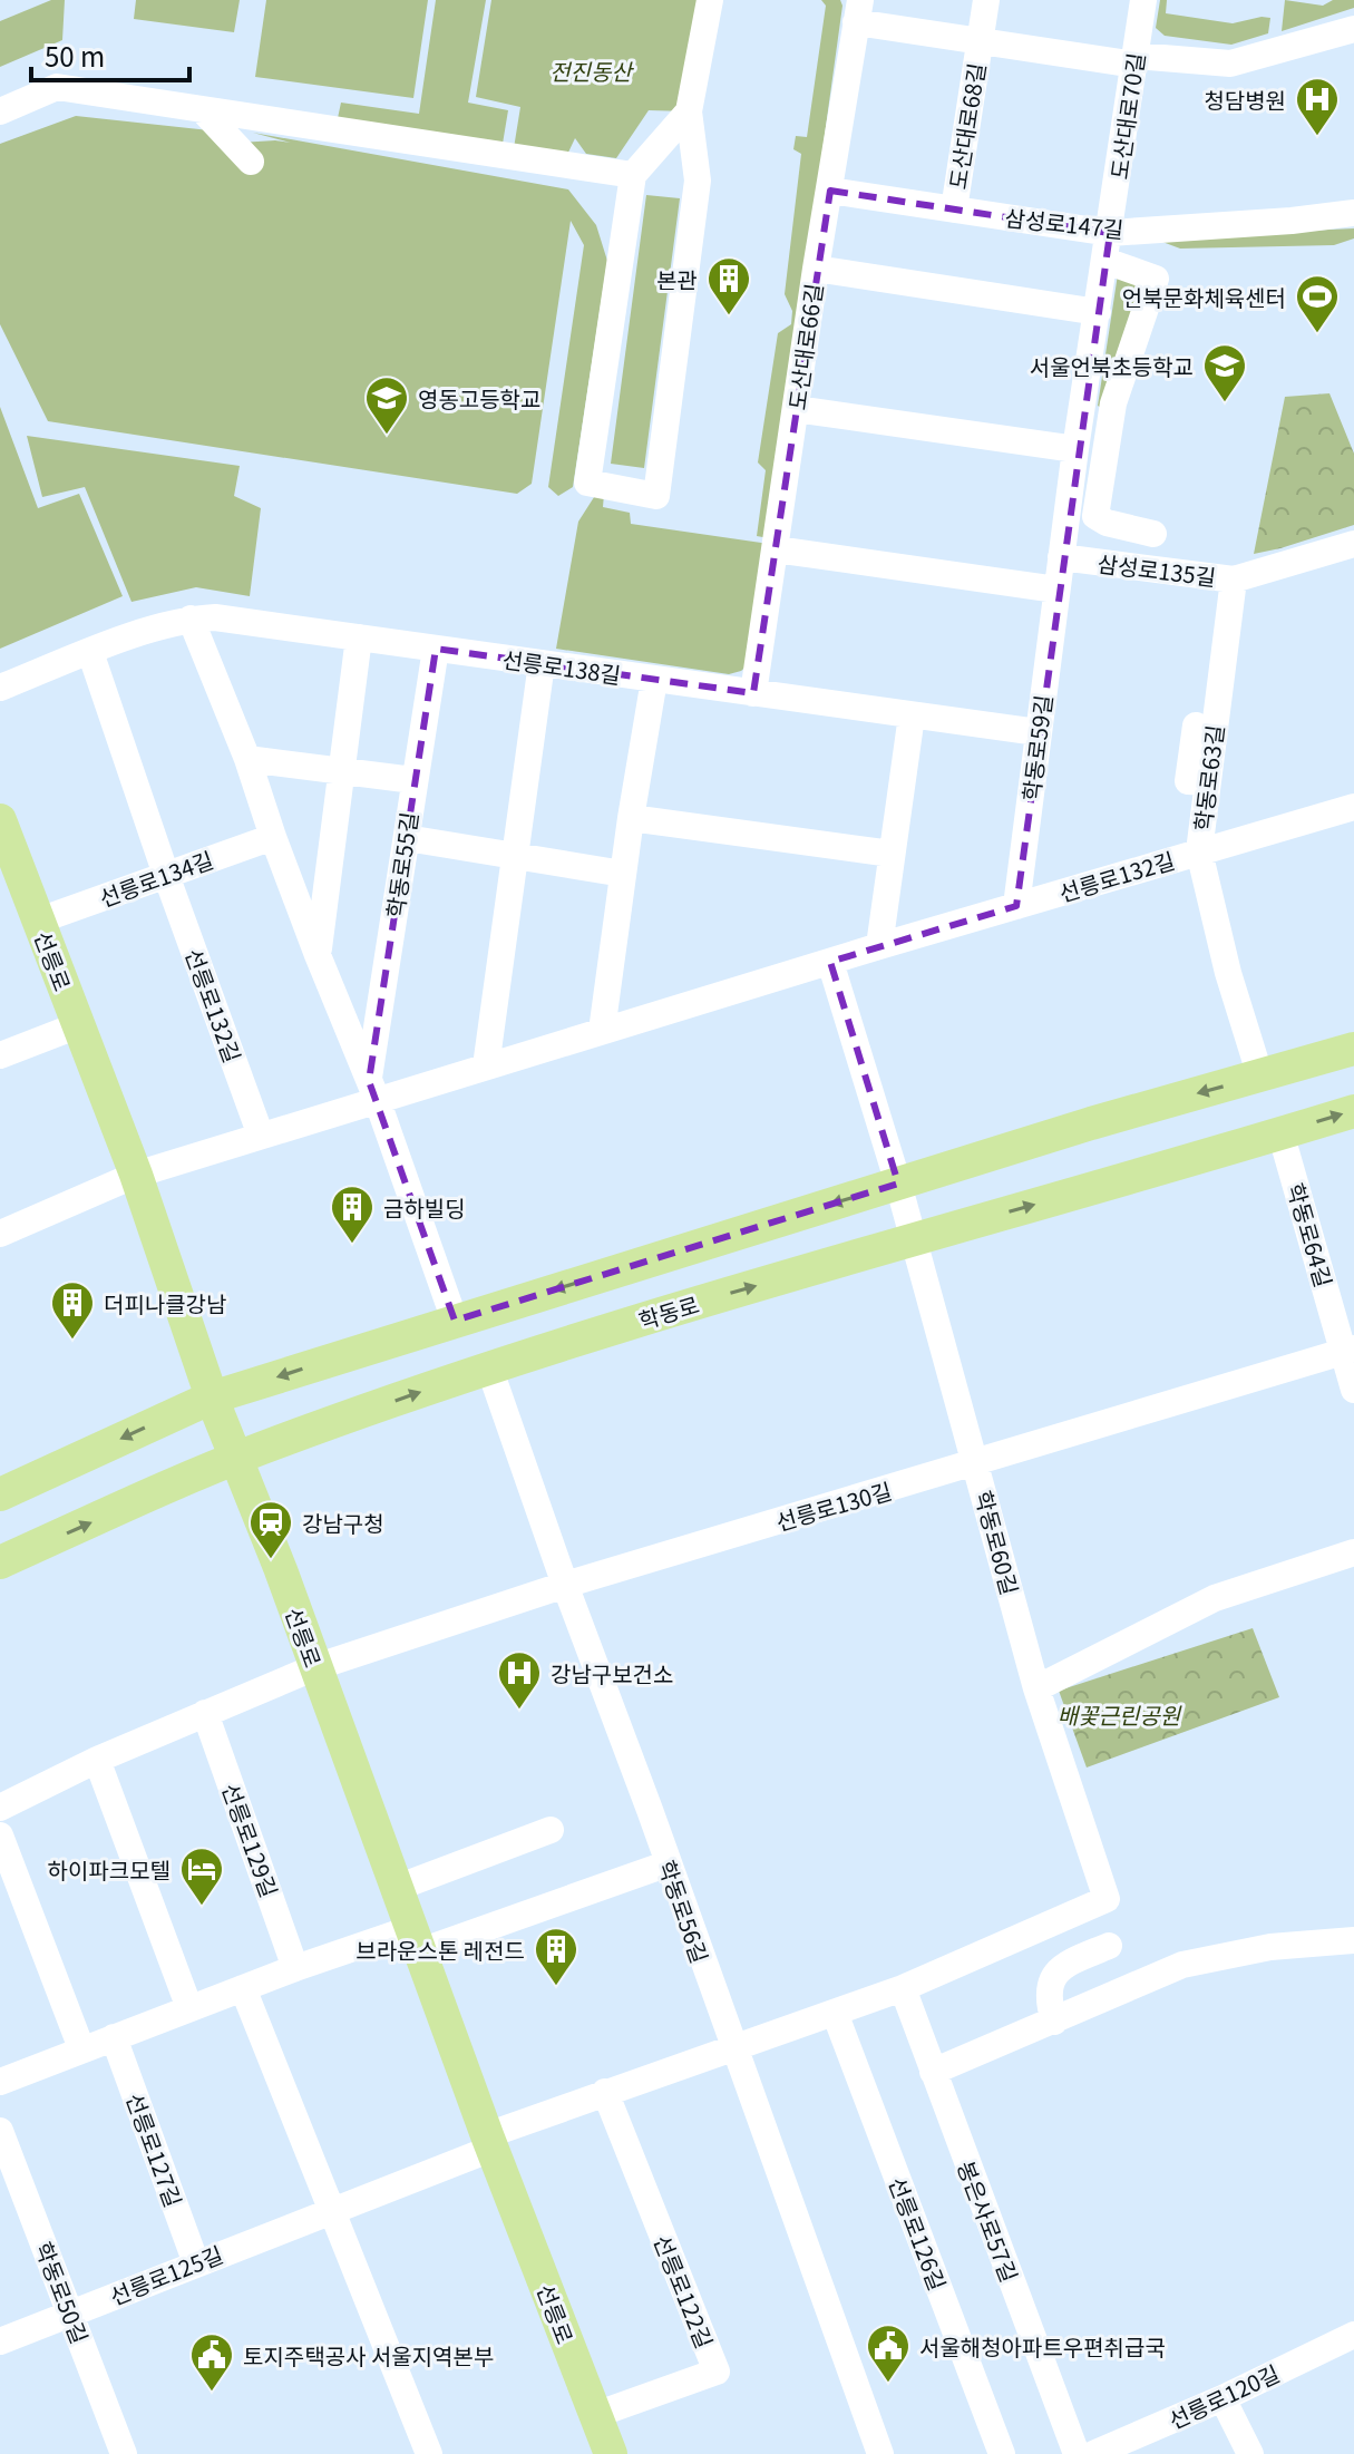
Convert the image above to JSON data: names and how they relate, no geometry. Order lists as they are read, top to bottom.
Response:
{
  "streets": {
    "main road": ["선릉로", "학동로"],
    "street": [
      "도산대로70길",
      "도산대로68길",
      "삼성로147길",
      "도산대로66길",
      "삼성로135길",
      "선릉로138길",
      "학동로59길",
      "학동로63길",
      "학동로55길",
      "선릉로132길",
      "선릉로134길",
      "학동로64길",
      "선릉로130길",
      "학동로60길",
      "선릉로129길",
      "학동로56길",
      "선릉로127길",
      "봉은사로57길",
      "선릉로126길",
      "선릉로125길",
      "선릉로122길",
      "학동로50길",
      "선릉로120길"
    ]
  },
  "crossings": [
    ["도산대로70길", "도산대로68길"],
    ["도산대로70길", "삼성로147길"],
    ["도산대로70길", "학동로59길"],
    ["도산대로68길", "삼성로147길"],
    ["삼성로147길", "도산대로66길"],
    ["삼성로147길", "학동로59길"],
    ["도산대로66길", "선릉로138길"],
    ["삼성로135길", "학동로59길"],
    ["삼성로135길", "학동로63길"],
    ["선릉로138길", "학동로59길"],
    ["선릉로138길", "학동로55길"],
    ["학동로59길", "선릉로132길"],
    ["학동로63길", "선릉로132길"],
    ["학동로55길", "선릉로132길"],
    ["학동로55길", "선릉로134길"],
    ["선릉로132길", "선릉로134길"],
    ["선릉로132길", "선릉로"],
    ["선릉로134길", "선릉로"],
    ["선릉로", "학동로"],
    ["선릉로", "선릉로130길"],
    ["선릉로", "선릉로125길"],
    ["선릉로", "선릉로122길"],
    ["학동로64길", "학동로"],
    ["학동로64길", "선릉로130길"],
    ["학동로", "학동로60길"],
    ["학동로", "학동로56길"],
    ["선릉로130길", "학동로60길"],
    ["선릉로130길", "학동로56길"],
    ["학동로60길", "봉은사로57길"],
    ["선릉로127길", "선릉로125길"],
    ["선릉로125길", "학동로50길"]
  ],
  "parks": ["전진동산", "배꽃근린공원"],
  "places": {
    "hospital": ["청담병원", "강남구보건소"],
    "building": [
      "본관",
      "금하빌딩",
      "더피나클강남",
      "브라운스톤 레전드"
    ],
    "sports": ["언북문화체육센터"],
    "school or university": ["서울언북초등학교", "영동고등학교"],
    "station": ["강남구청"],
    "hotel": ["하이파크모텔"],
    "public building": ["서울해청아파트우편취급국", "토지주택공사 서울지역본부"]
  },
  "scale_bar": "50 m"
}
